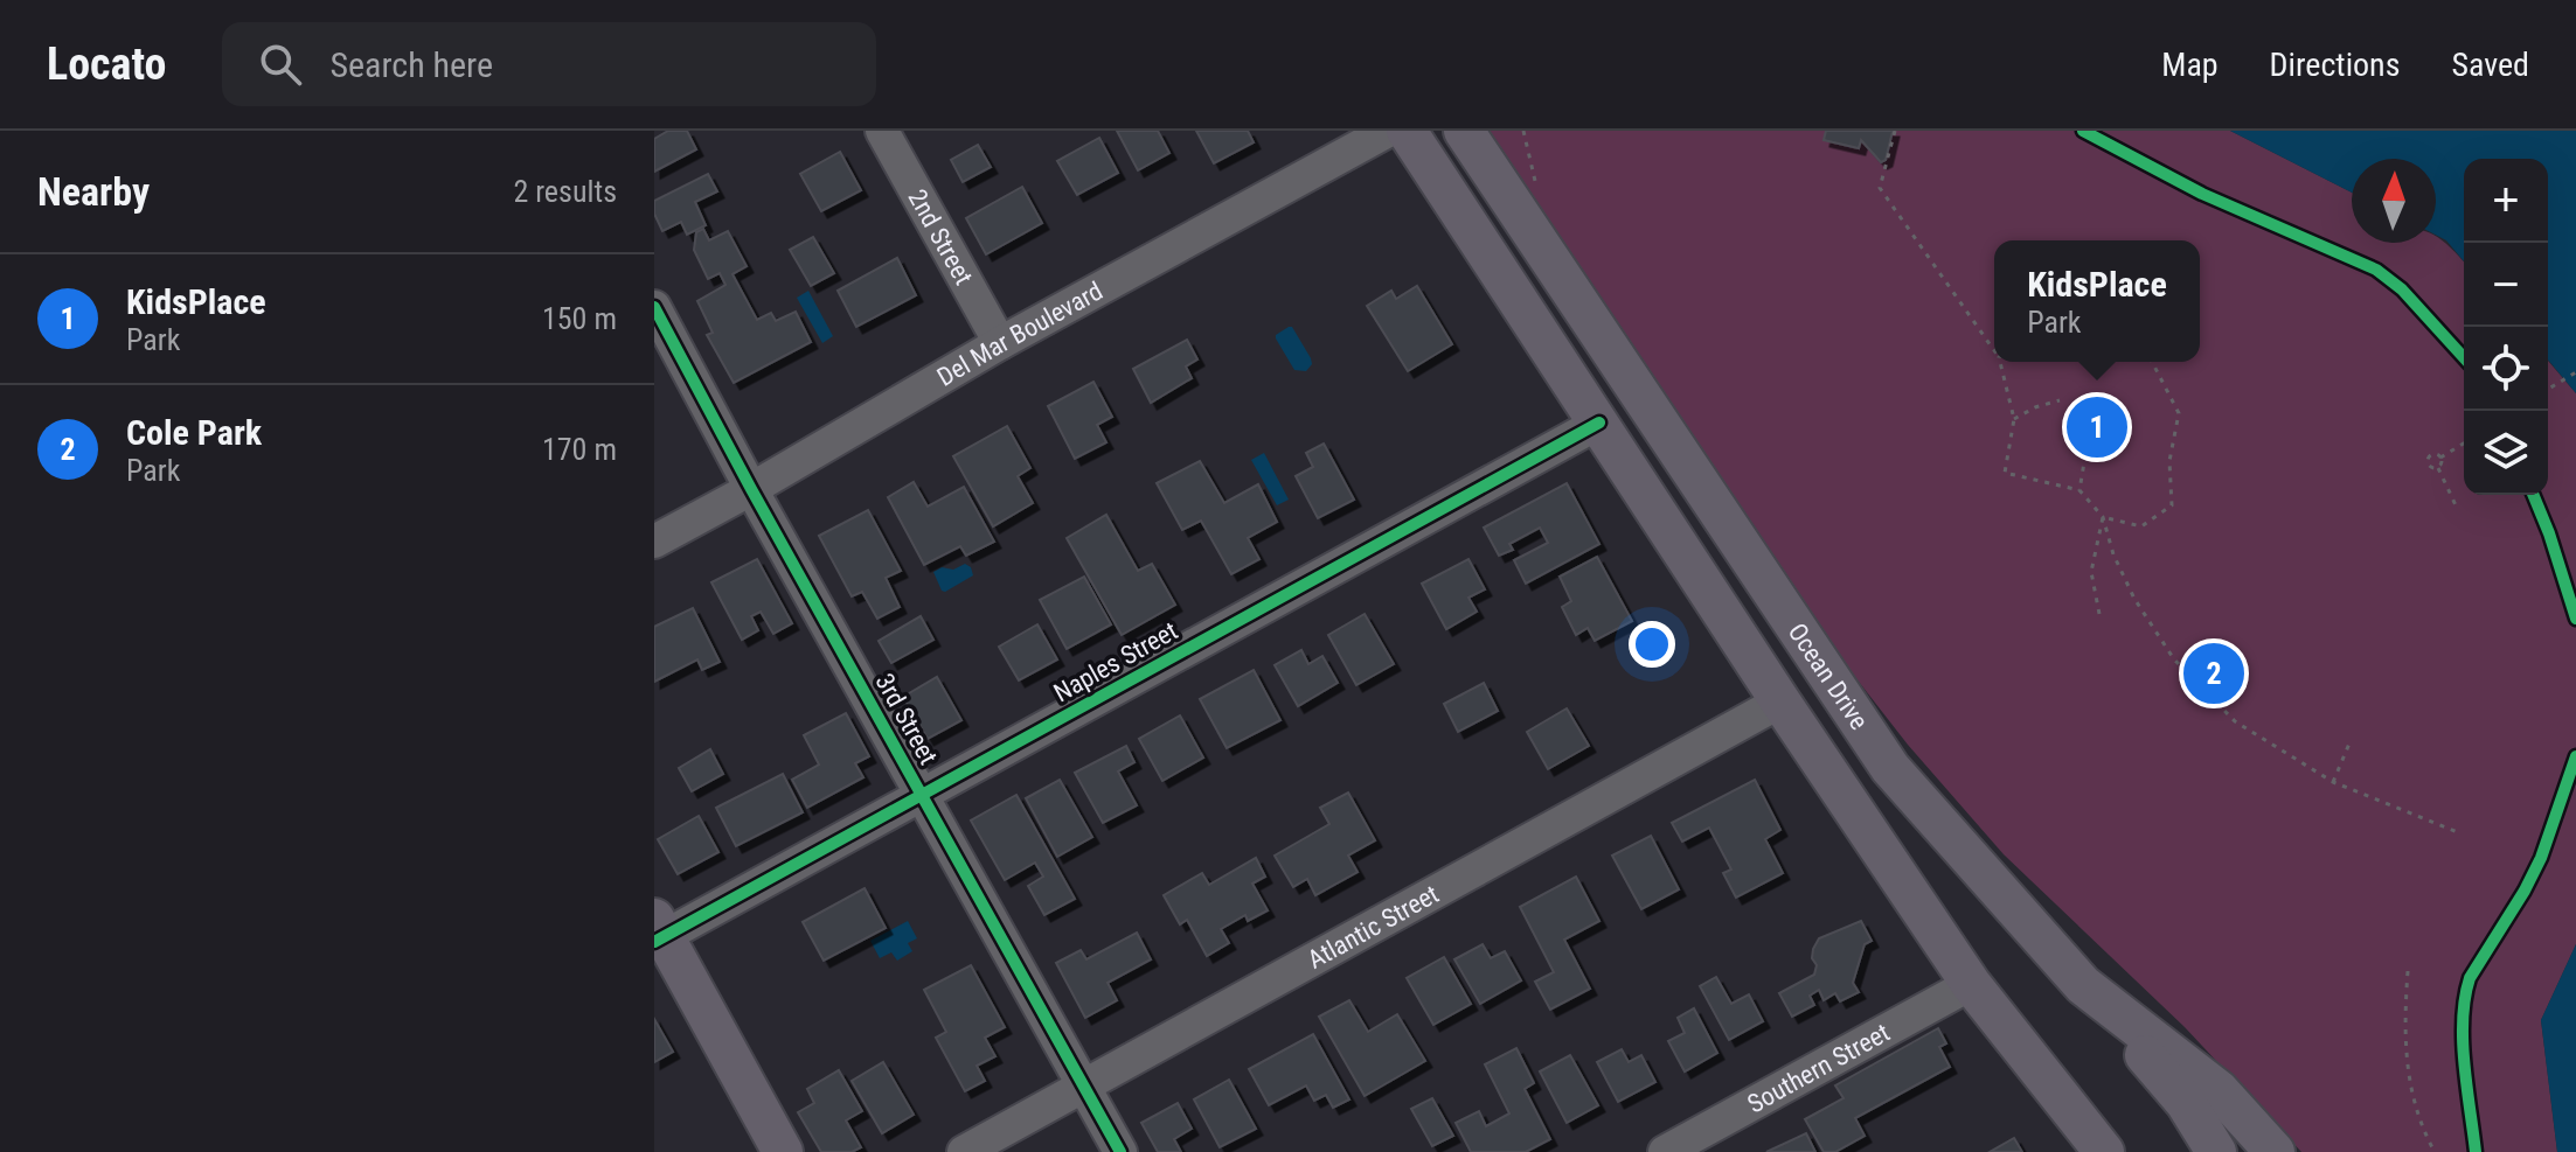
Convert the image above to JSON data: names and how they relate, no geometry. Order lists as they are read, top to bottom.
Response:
{
  "streets": {
    "main road": ["Ocean Drive"],
    "street": [
      "2nd Street",
      "Del Mar Boulevard",
      "Naples Street",
      "3rd Street",
      "Atlantic Street",
      "Southern Street"
    ]
  },
  "crossings": [
    ["2nd Street", "Del Mar Boulevard"],
    ["Del Mar Boulevard", "3rd Street"],
    ["Naples Street", "Ocean Drive"],
    ["Naples Street", "3rd Street"],
    ["Ocean Drive", "Atlantic Street"],
    ["Ocean Drive", "Southern Street"],
    ["3rd Street", "Atlantic Street"]
  ],
  "north": "top",
  "page": {
    "header": "Locato",
    "search": "Search here",
    "nav": ["Map", "Directions", "Saved"],
    "heading": ["Nearby", "2 results"],
    "map_buttons": ["+", "−"],
    "popup": ["KidsPlace", "Park"],
    "list": [
      {
        "mark": "1",
        "name": "KidsPlace",
        "note": "Park",
        "value": "150 m"
      },
      {
        "mark": "2",
        "name": "Cole Park",
        "note": "Park",
        "value": "170 m"
      }
    ],
    "pins": ["1", "2"]
  }
}
